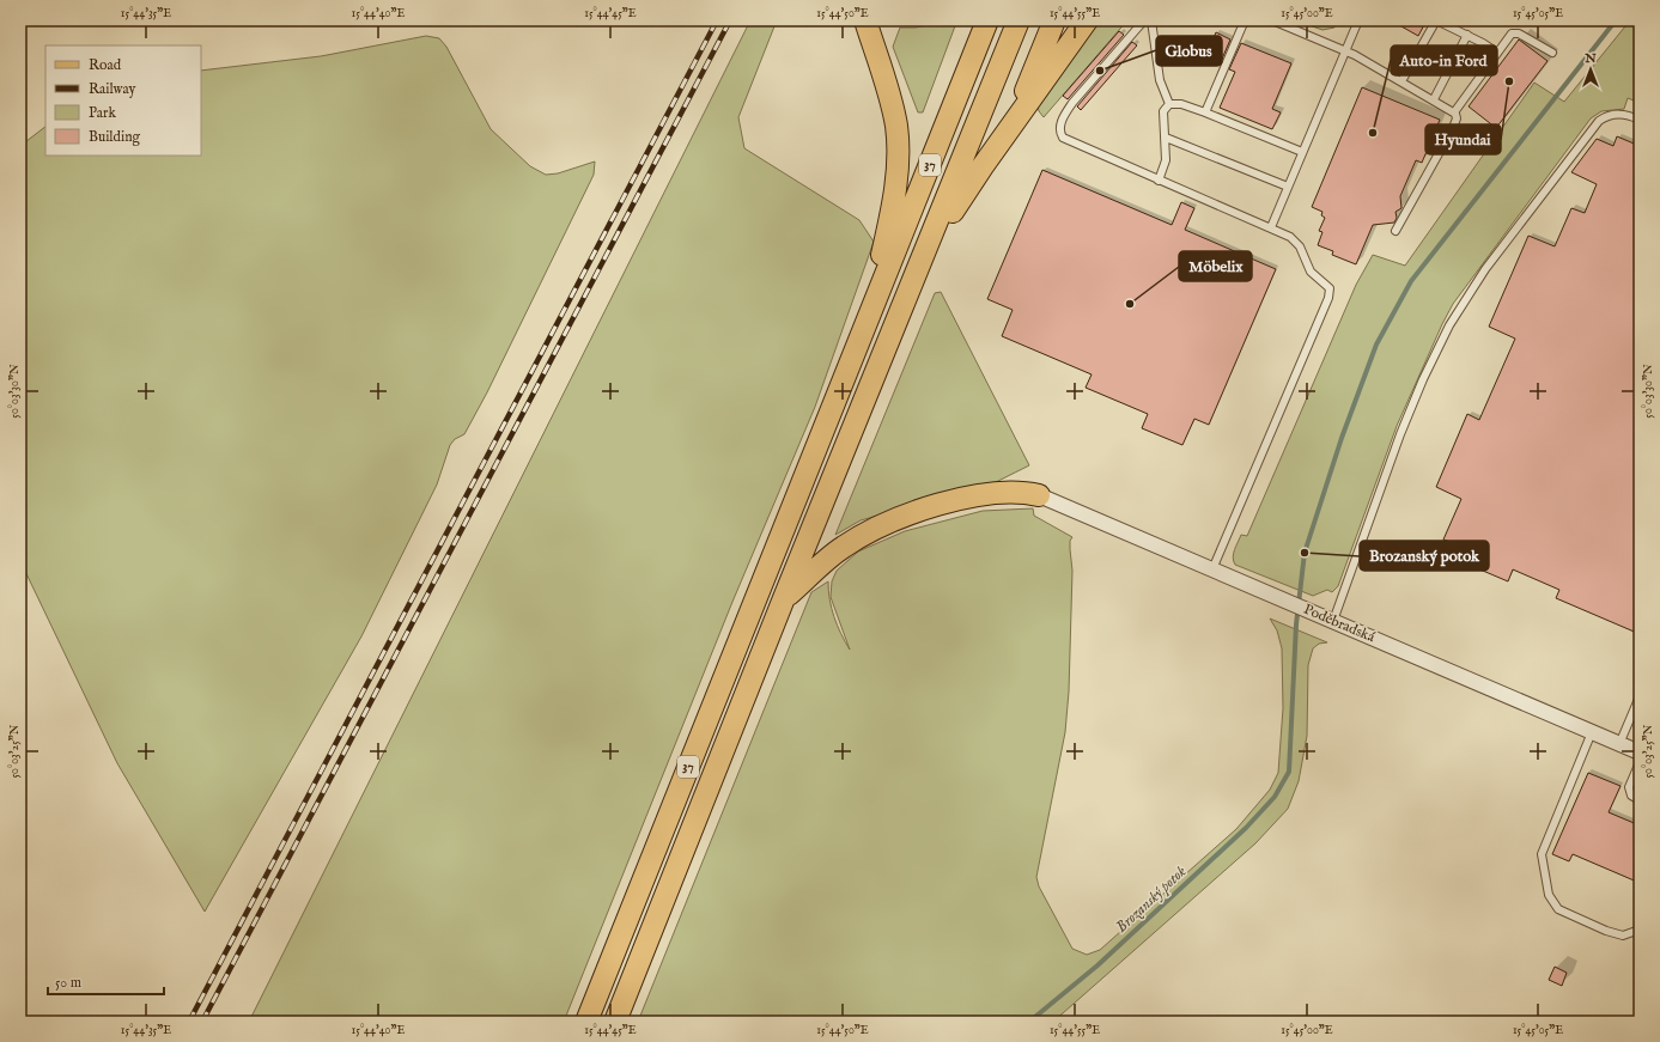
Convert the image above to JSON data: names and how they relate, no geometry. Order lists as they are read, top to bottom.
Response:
{
  "streets": {
    "main road": ["37"],
    "street": ["Poděbradská"]
  },
  "water": ["Brozanský potok"],
  "places": [
    "Globus",
    "Hyundai",
    "Auto-in Ford",
    "Möbelix",
    "Brozanský potok"
  ],
  "legend": [
    "Road",
    "Railway",
    "Park",
    "Building"
  ],
  "scale_bar": "50 m",
  "north": "top",
  "coordinates": [
    "15°44'35\"E",
    "15°44'40\"E",
    "15°44'45\"E",
    "15°44'50\"E",
    "15°44'55\"E",
    "15°45'00\"E",
    "15°45'05\"E",
    "50°03'30\"N",
    "50°03'25\"N"
  ]
}
